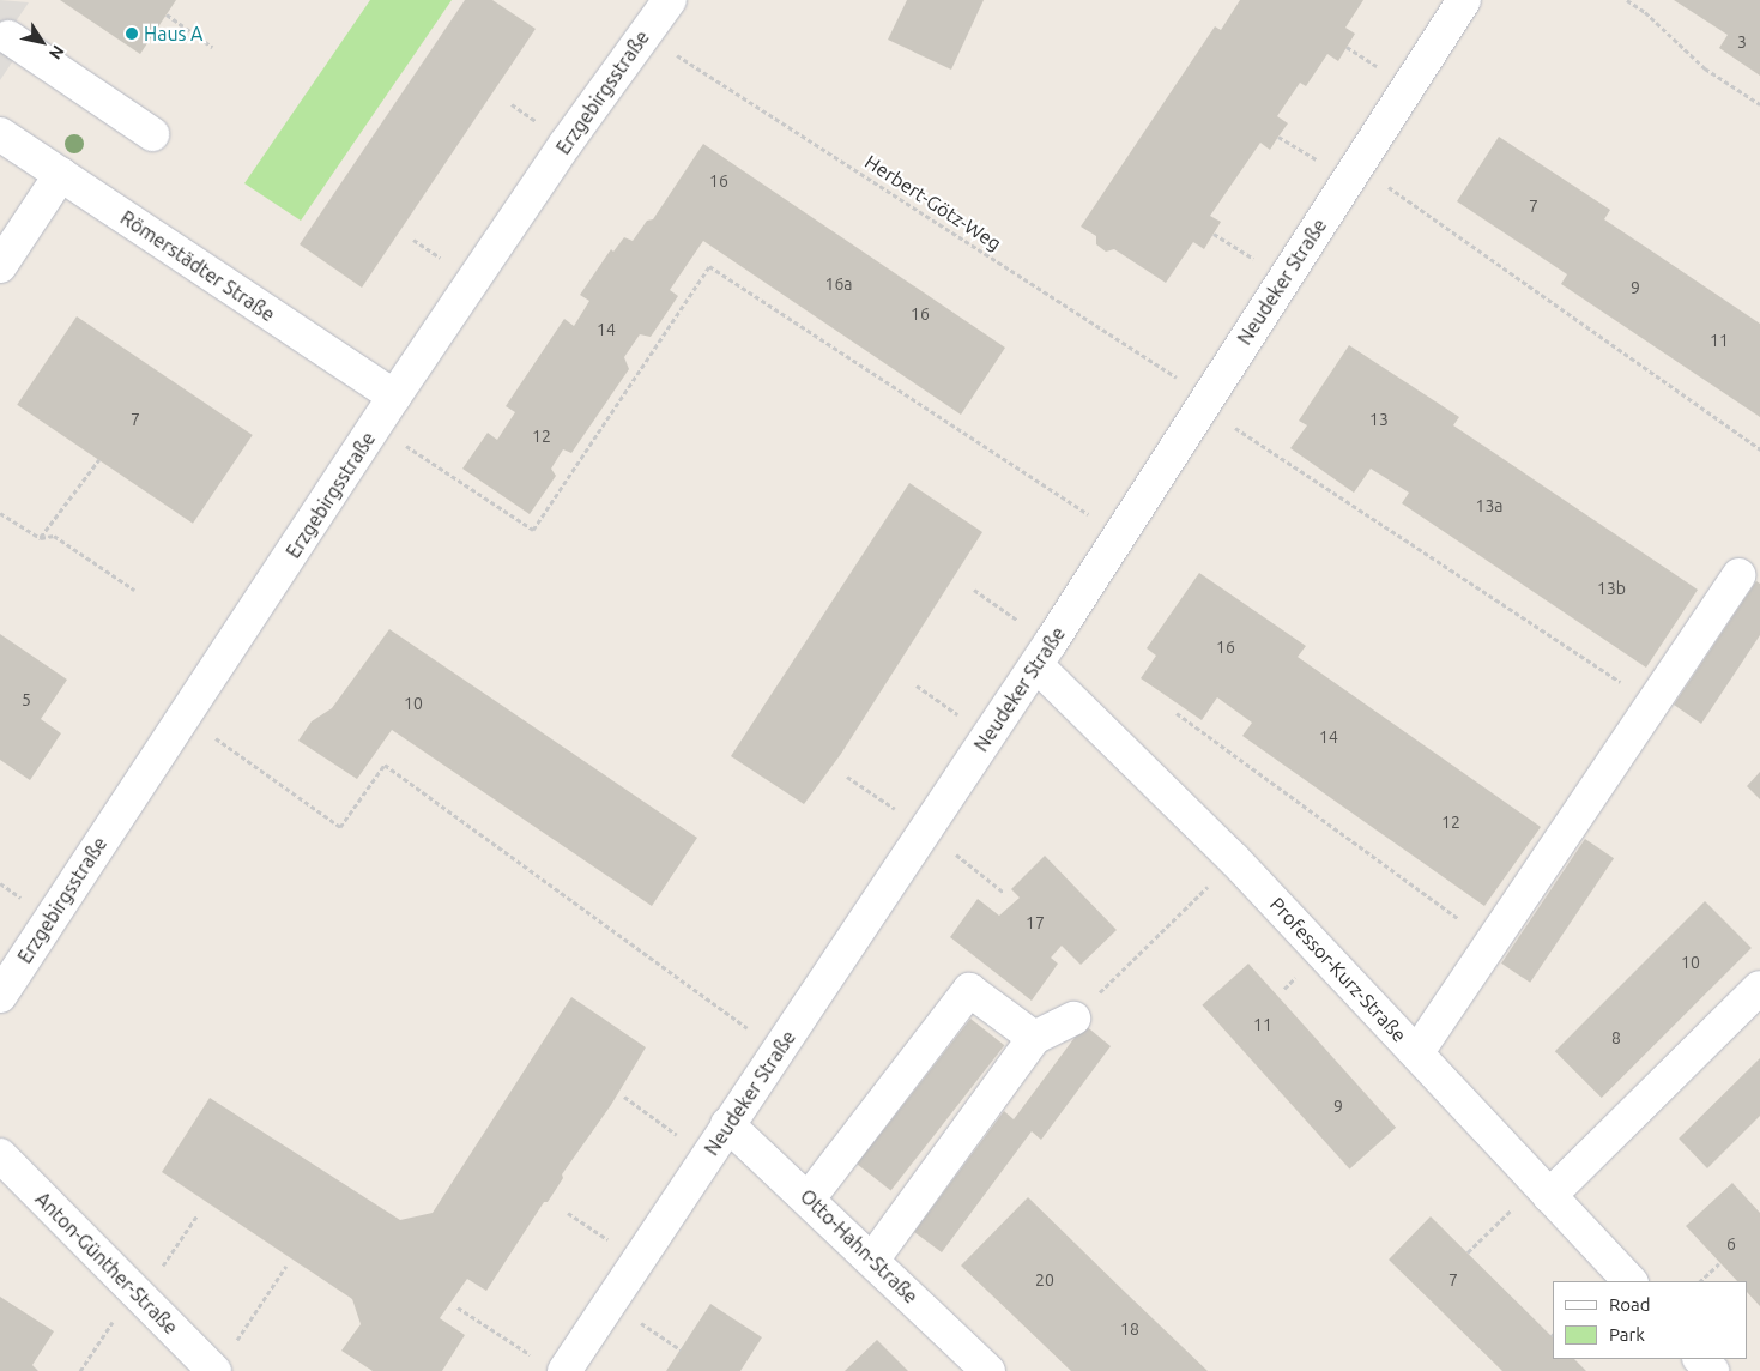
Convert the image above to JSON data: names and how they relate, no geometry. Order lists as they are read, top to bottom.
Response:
{
  "streets": {
    "street": [
      "Erzgebirgsstraße",
      "Römerstädter Straße",
      "Neudeker Straße",
      "Professor-Kurz-Straße",
      "Otto-Hahn-Straße",
      "Anton-Günther-Straße"
    ],
    "path": ["Herbert-Götz-Weg"]
  },
  "crossings": [
    ["Erzgebirgsstraße", "Herbert-Götz-Weg"],
    ["Erzgebirgsstraße", "Römerstädter Straße"],
    ["Herbert-Götz-Weg", "Neudeker Straße"],
    ["Neudeker Straße", "Professor-Kurz-Straße"],
    ["Neudeker Straße", "Otto-Hahn-Straße"]
  ],
  "places": ["Haus A"],
  "house_numbers": [
    "3",
    "16",
    "7",
    "16a",
    "9",
    "16",
    "14",
    "11",
    "7",
    "13",
    "12",
    "13a",
    "13b",
    "16",
    "5",
    "10",
    "14",
    "12",
    "17",
    "10",
    "11",
    "8",
    "9",
    "6",
    "20",
    "7",
    "18"
  ],
  "legend": ["Road", "Park"],
  "north": "bottom right"
}
